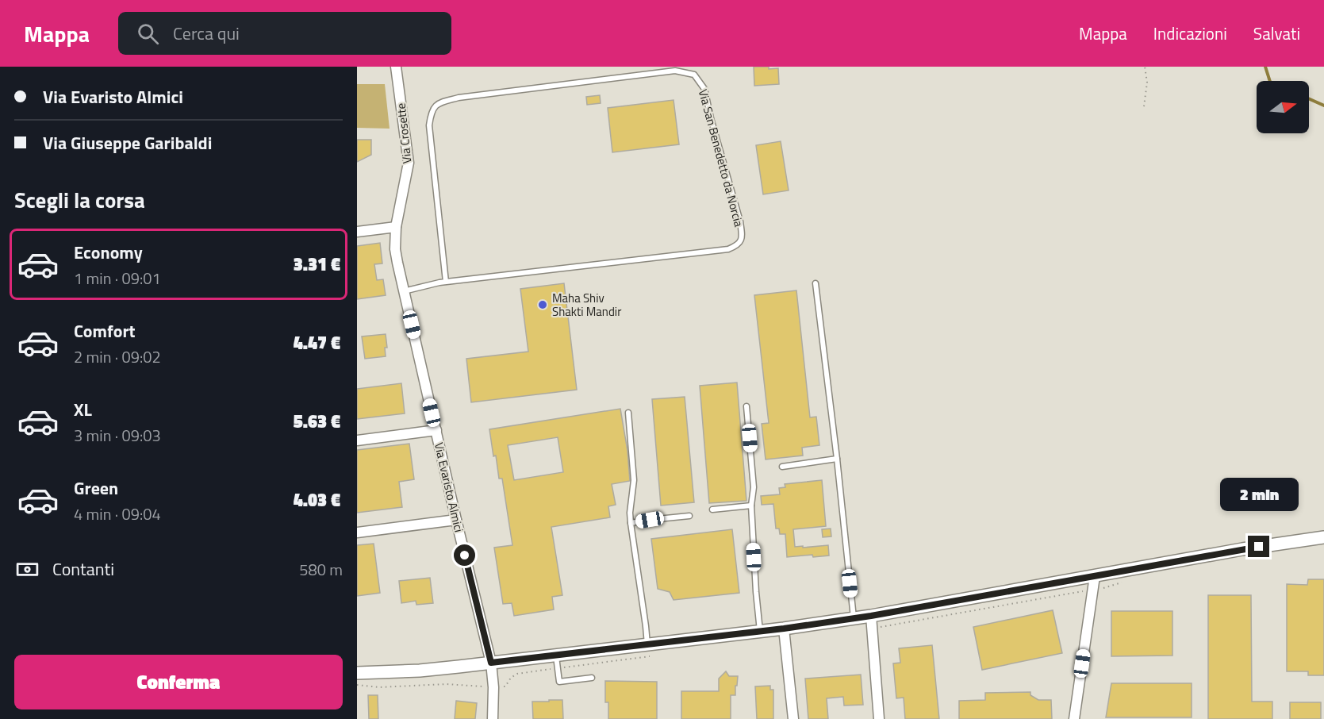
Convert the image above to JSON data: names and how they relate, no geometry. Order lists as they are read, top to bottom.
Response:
{
  "streets": {
    "street": ["Via Crosette", "Via Evaristo Almici"],
    "lane": ["Via San Benedetto da Norcia"]
  },
  "crossings": [
    ["Via Crosette", "Via Evaristo Almici"],
    ["Via San Benedetto da Norcia", "Via Evaristo Almici"]
  ],
  "places": ["Maha Shiv Shakti Mandir"],
  "north": "right",
  "page": {
    "header": "Mappa",
    "search": "Cerca qui",
    "nav": ["Mappa", "Indicazioni", "Salvati"],
    "banner": ["Via Evaristo Almici", "Via Giuseppe Garibaldi"],
    "heading": "Scegli la corsa",
    "list": [
      {
        "name": "Economy",
        "note": "1 min · 09:01",
        "value": "3.31 €"
      },
      {
        "name": "Comfort",
        "note": "2 min · 09:02",
        "value": "4.47 €"
      },
      {
        "name": "XL",
        "note": "3 min · 09:03",
        "value": "5.63 €"
      },
      {
        "name": "Green",
        "note": "4 min · 09:04",
        "value": "4.03 €"
      }
    ],
    "bubble": "2 min",
    "pay": ["Contanti", "580 m"],
    "buttons": "Conferma"
  }
}
